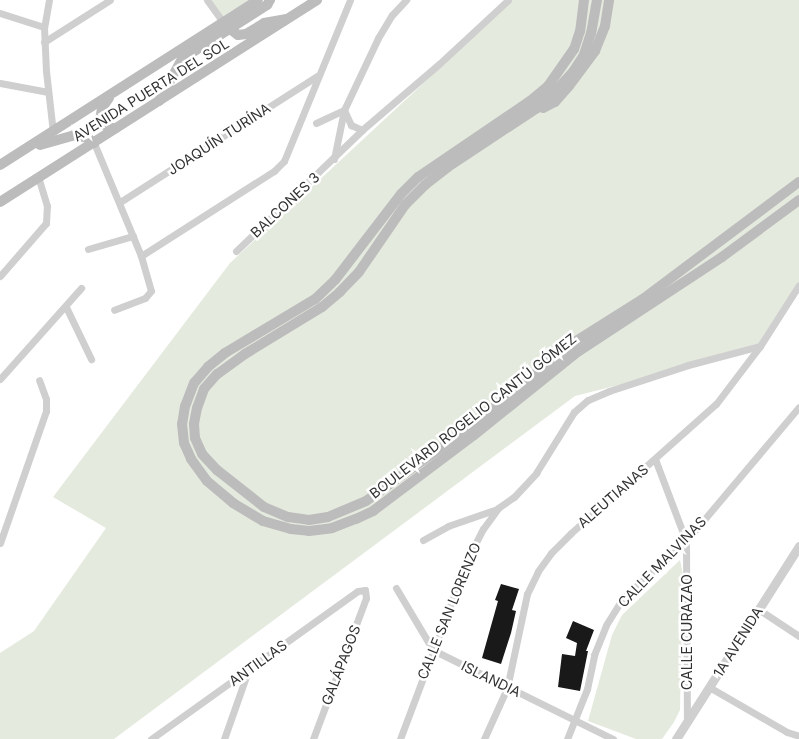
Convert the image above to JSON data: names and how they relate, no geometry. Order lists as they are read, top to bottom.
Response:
{
  "streets": {
    "main road": ["AVENIDA PUERTA DEL SOL", "BOULEVARD ROGELIO CANTÚ GÓMEZ"],
    "street": [
      "JOAQUÍN TURÍNA",
      "BALCONES 3",
      "ALEUTIANAS",
      "CALLE MALVINAS",
      "CALLE SAN LORENZO",
      "CALLE CURAZAO",
      "1A AVENIDA",
      "ANTILLAS",
      "GALÁPAGOS",
      "ISLANDIA"
    ]
  },
  "crossings": [
    ["ALEUTIANAS", "CALLE SAN LORENZO"],
    ["ALEUTIANAS", "CALLE CURAZAO"],
    ["ALEUTIANAS", "ISLANDIA"],
    ["CALLE MALVINAS", "CALLE CURAZAO"],
    ["CALLE MALVINAS", "ISLANDIA"],
    ["CALLE SAN LORENZO", "ISLANDIA"],
    ["CALLE CURAZAO", "1A AVENIDA"],
    ["ANTILLAS", "GALÁPAGOS"]
  ]
}
